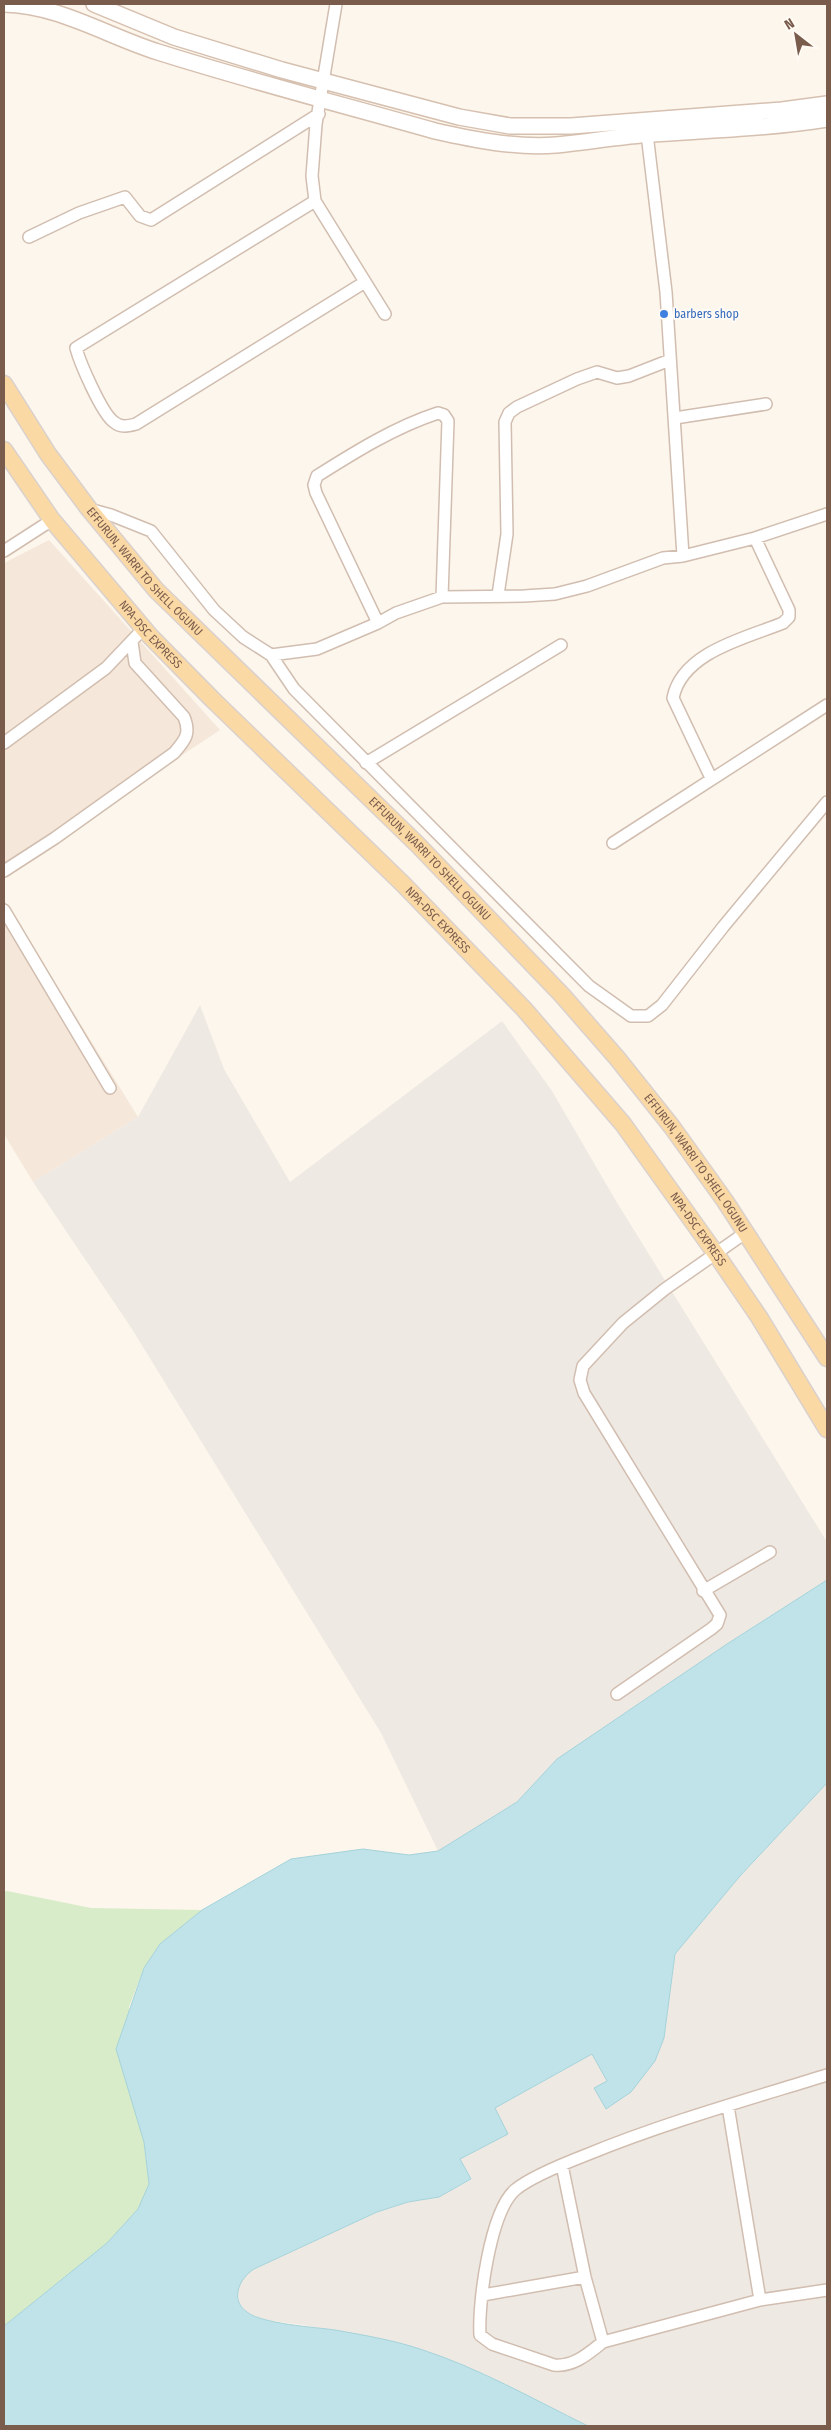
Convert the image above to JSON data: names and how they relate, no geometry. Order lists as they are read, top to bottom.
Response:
{
  "streets": {
    "main road": ["EFFURUN, WARRI TO SHELL OGUNU", "NPA-DSC EXPRESS"]
  },
  "places": ["barbers shop"],
  "north": "top left"
}
